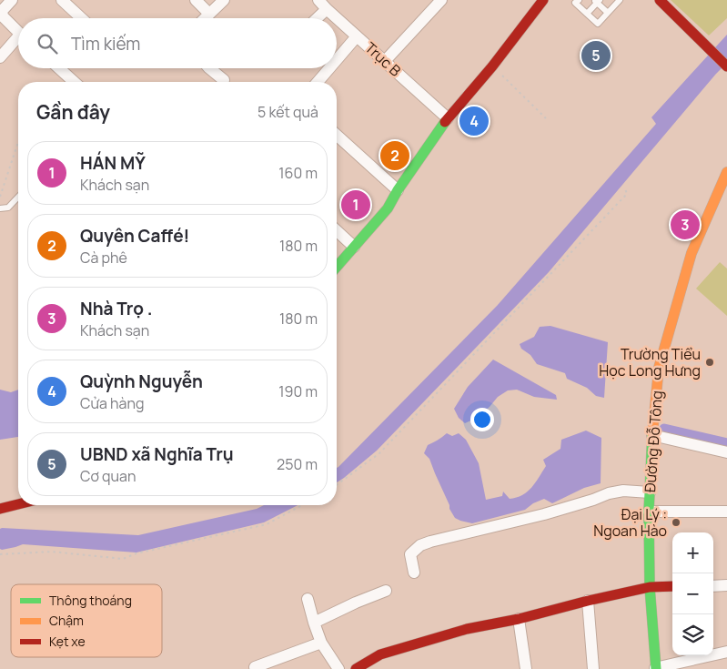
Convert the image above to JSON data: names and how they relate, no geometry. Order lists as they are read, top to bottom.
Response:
{
  "streets": {
    "main road": ["Đường Đỗ Tông"],
    "street": ["Trục B"]
  },
  "places": ["Trường Tiểu Học Long Hưng", "Đại Lý : Ngoan Hào"],
  "legend": ["Thông thoáng", "Chậm", "Kẹt xe"],
  "page": {
    "search": "Tìm kiếm",
    "pins": [
      "5",
      "4",
      "2",
      "1",
      "3"
    ],
    "heading": ["Gần đây", "5 kết quả"],
    "list": [
      {
        "mark": "1",
        "name": "HÁN MỸ",
        "note": "Khách sạn",
        "value": "160 m"
      },
      {
        "mark": "2",
        "name": "Quyên Caffé!",
        "note": "Cà phê",
        "value": "180 m"
      },
      {
        "mark": "3",
        "name": "Nhà Trọ .",
        "note": "Khách sạn",
        "value": "180 m"
      },
      {
        "mark": "4",
        "name": "Quỳnh Nguyễn",
        "note": "Cửa hàng",
        "value": "190 m"
      },
      {
        "mark": "5",
        "name": "UBND xã Nghĩa Trụ",
        "note": "Cơ quan",
        "value": "250 m"
      }
    ],
    "map_buttons": ["+", "−"]
  }
}
